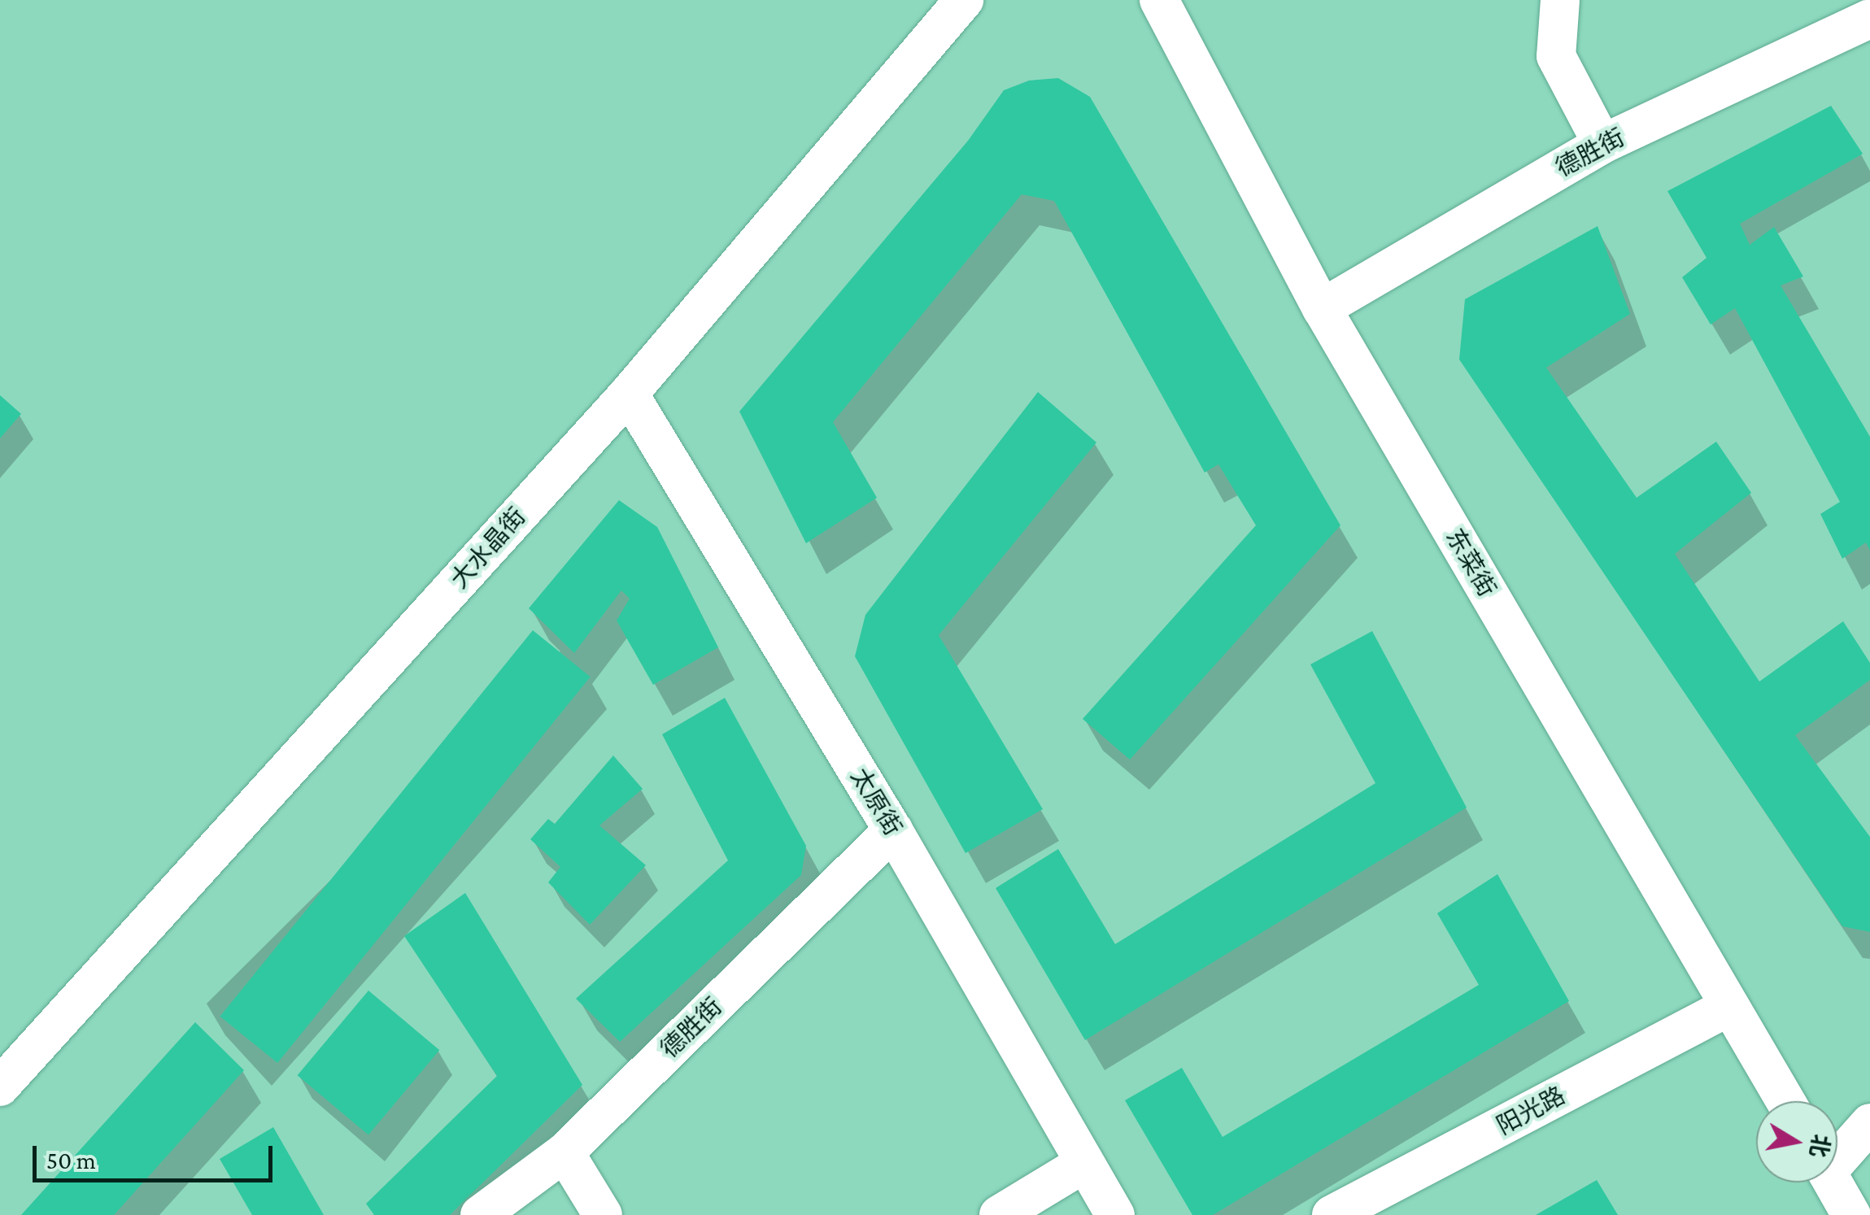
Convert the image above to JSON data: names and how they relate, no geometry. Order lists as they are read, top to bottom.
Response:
{
  "streets": {
    "street": [
      "德胜街",
      "大水晶街",
      "东菜街",
      "太原街",
      "阳光路"
    ]
  },
  "crossings": [
    ["德胜街", "东菜街"],
    ["德胜街", "太原街"],
    ["大水晶街", "太原街"],
    ["东菜街", "阳光路"]
  ],
  "scale_bar": "50 m",
  "north": "right"
}
